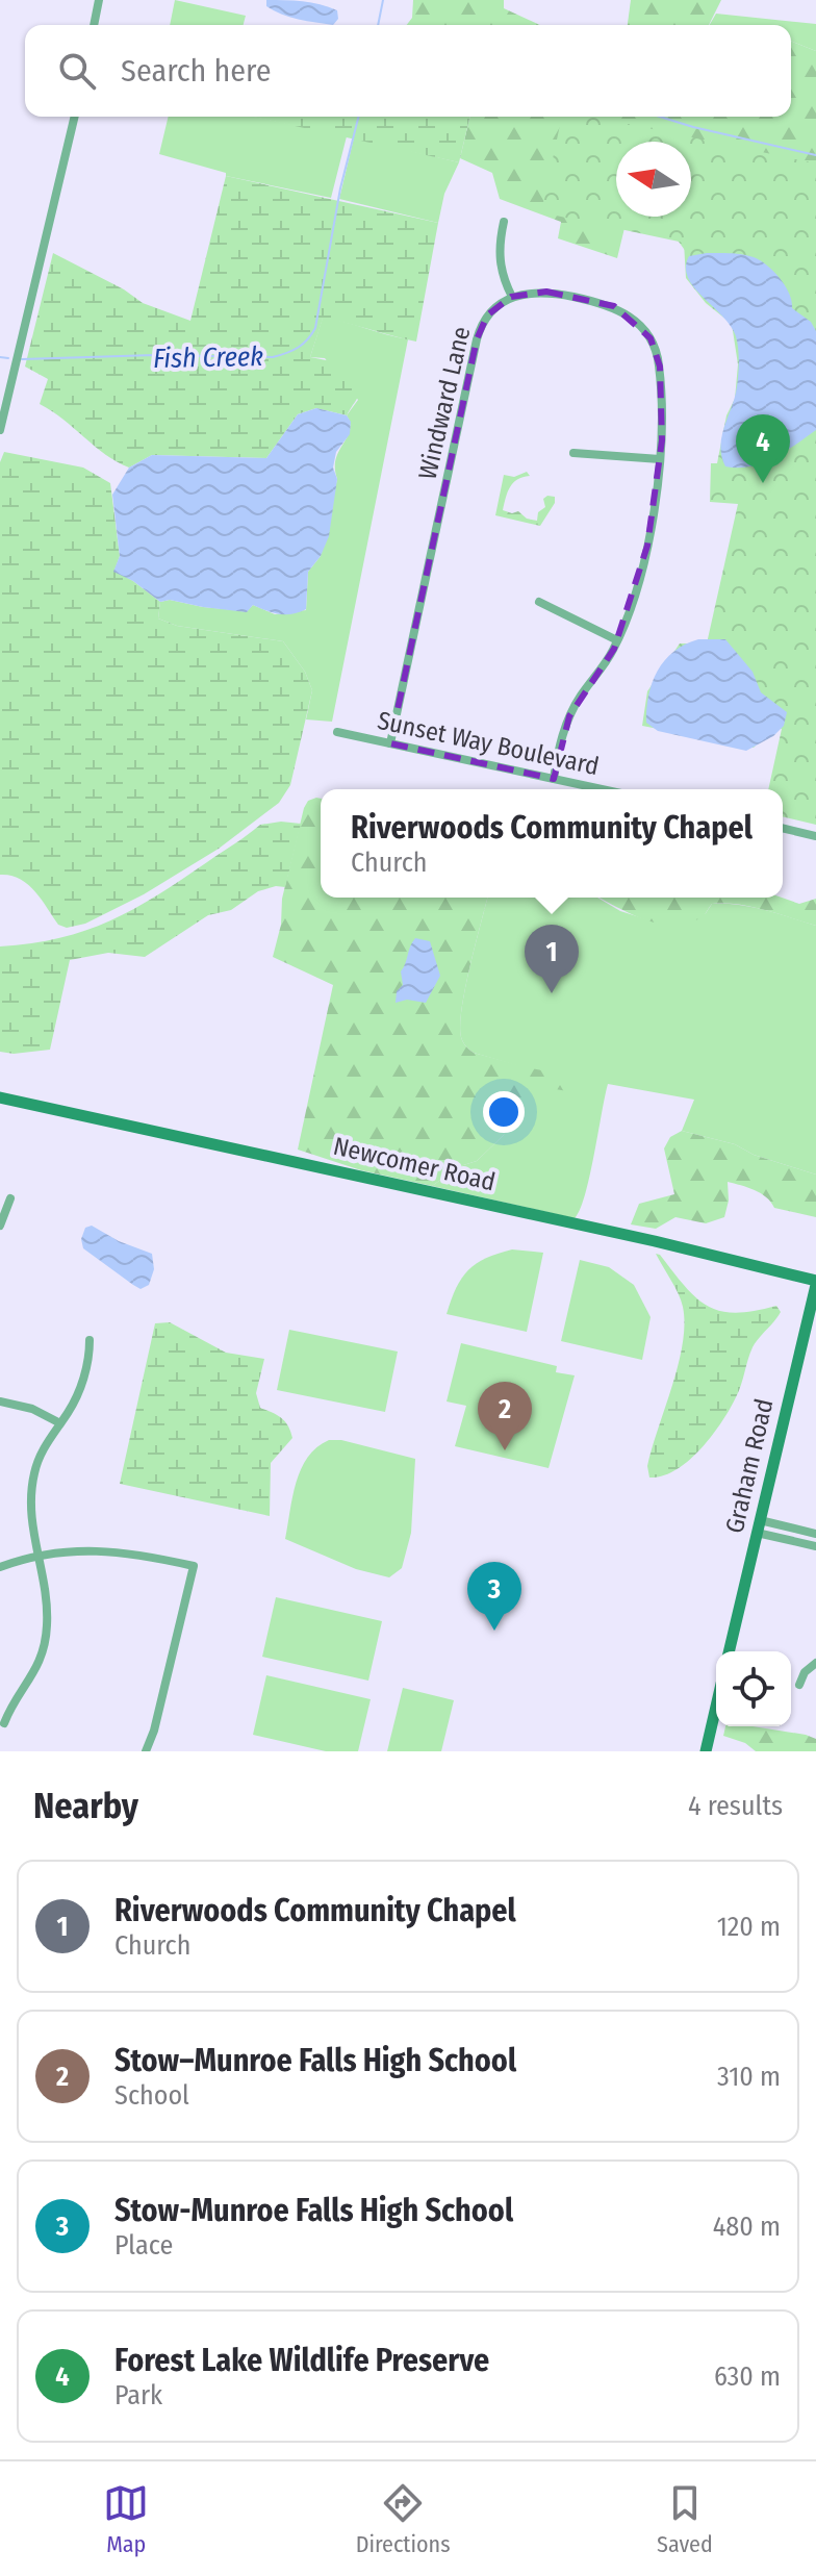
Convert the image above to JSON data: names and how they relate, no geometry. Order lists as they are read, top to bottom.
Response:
{
  "streets": {
    "street": [
      "Windward Lane",
      "Sunset Way Boulevard",
      "Newcomer Road",
      "Graham Road"
    ]
  },
  "crossings": [
    ["Windward Lane", "Sunset Way Boulevard"],
    ["Newcomer Road", "Graham Road"]
  ],
  "water": ["Fish Creek"],
  "north": "left",
  "page": {
    "search": "Search here",
    "pins": [
      "4",
      "1",
      "2",
      "3"
    ],
    "popup": ["Riverwoods Community Chapel", "Church"],
    "heading": ["Nearby", "4 results"],
    "list": [
      {
        "mark": "1",
        "name": "Riverwoods Community Chapel",
        "note": "Church",
        "value": "120 m"
      },
      {
        "mark": "2",
        "name": "Stow–Munroe Falls High School",
        "note": "School",
        "value": "310 m"
      },
      {
        "mark": "3",
        "name": "Stow-Munroe Falls High School",
        "note": "Place",
        "value": "480 m"
      },
      {
        "mark": "4",
        "name": "Forest Lake Wildlife Preserve",
        "note": "Park",
        "value": "630 m"
      }
    ],
    "nav": ["Map", "Directions", "Saved"]
  }
}
